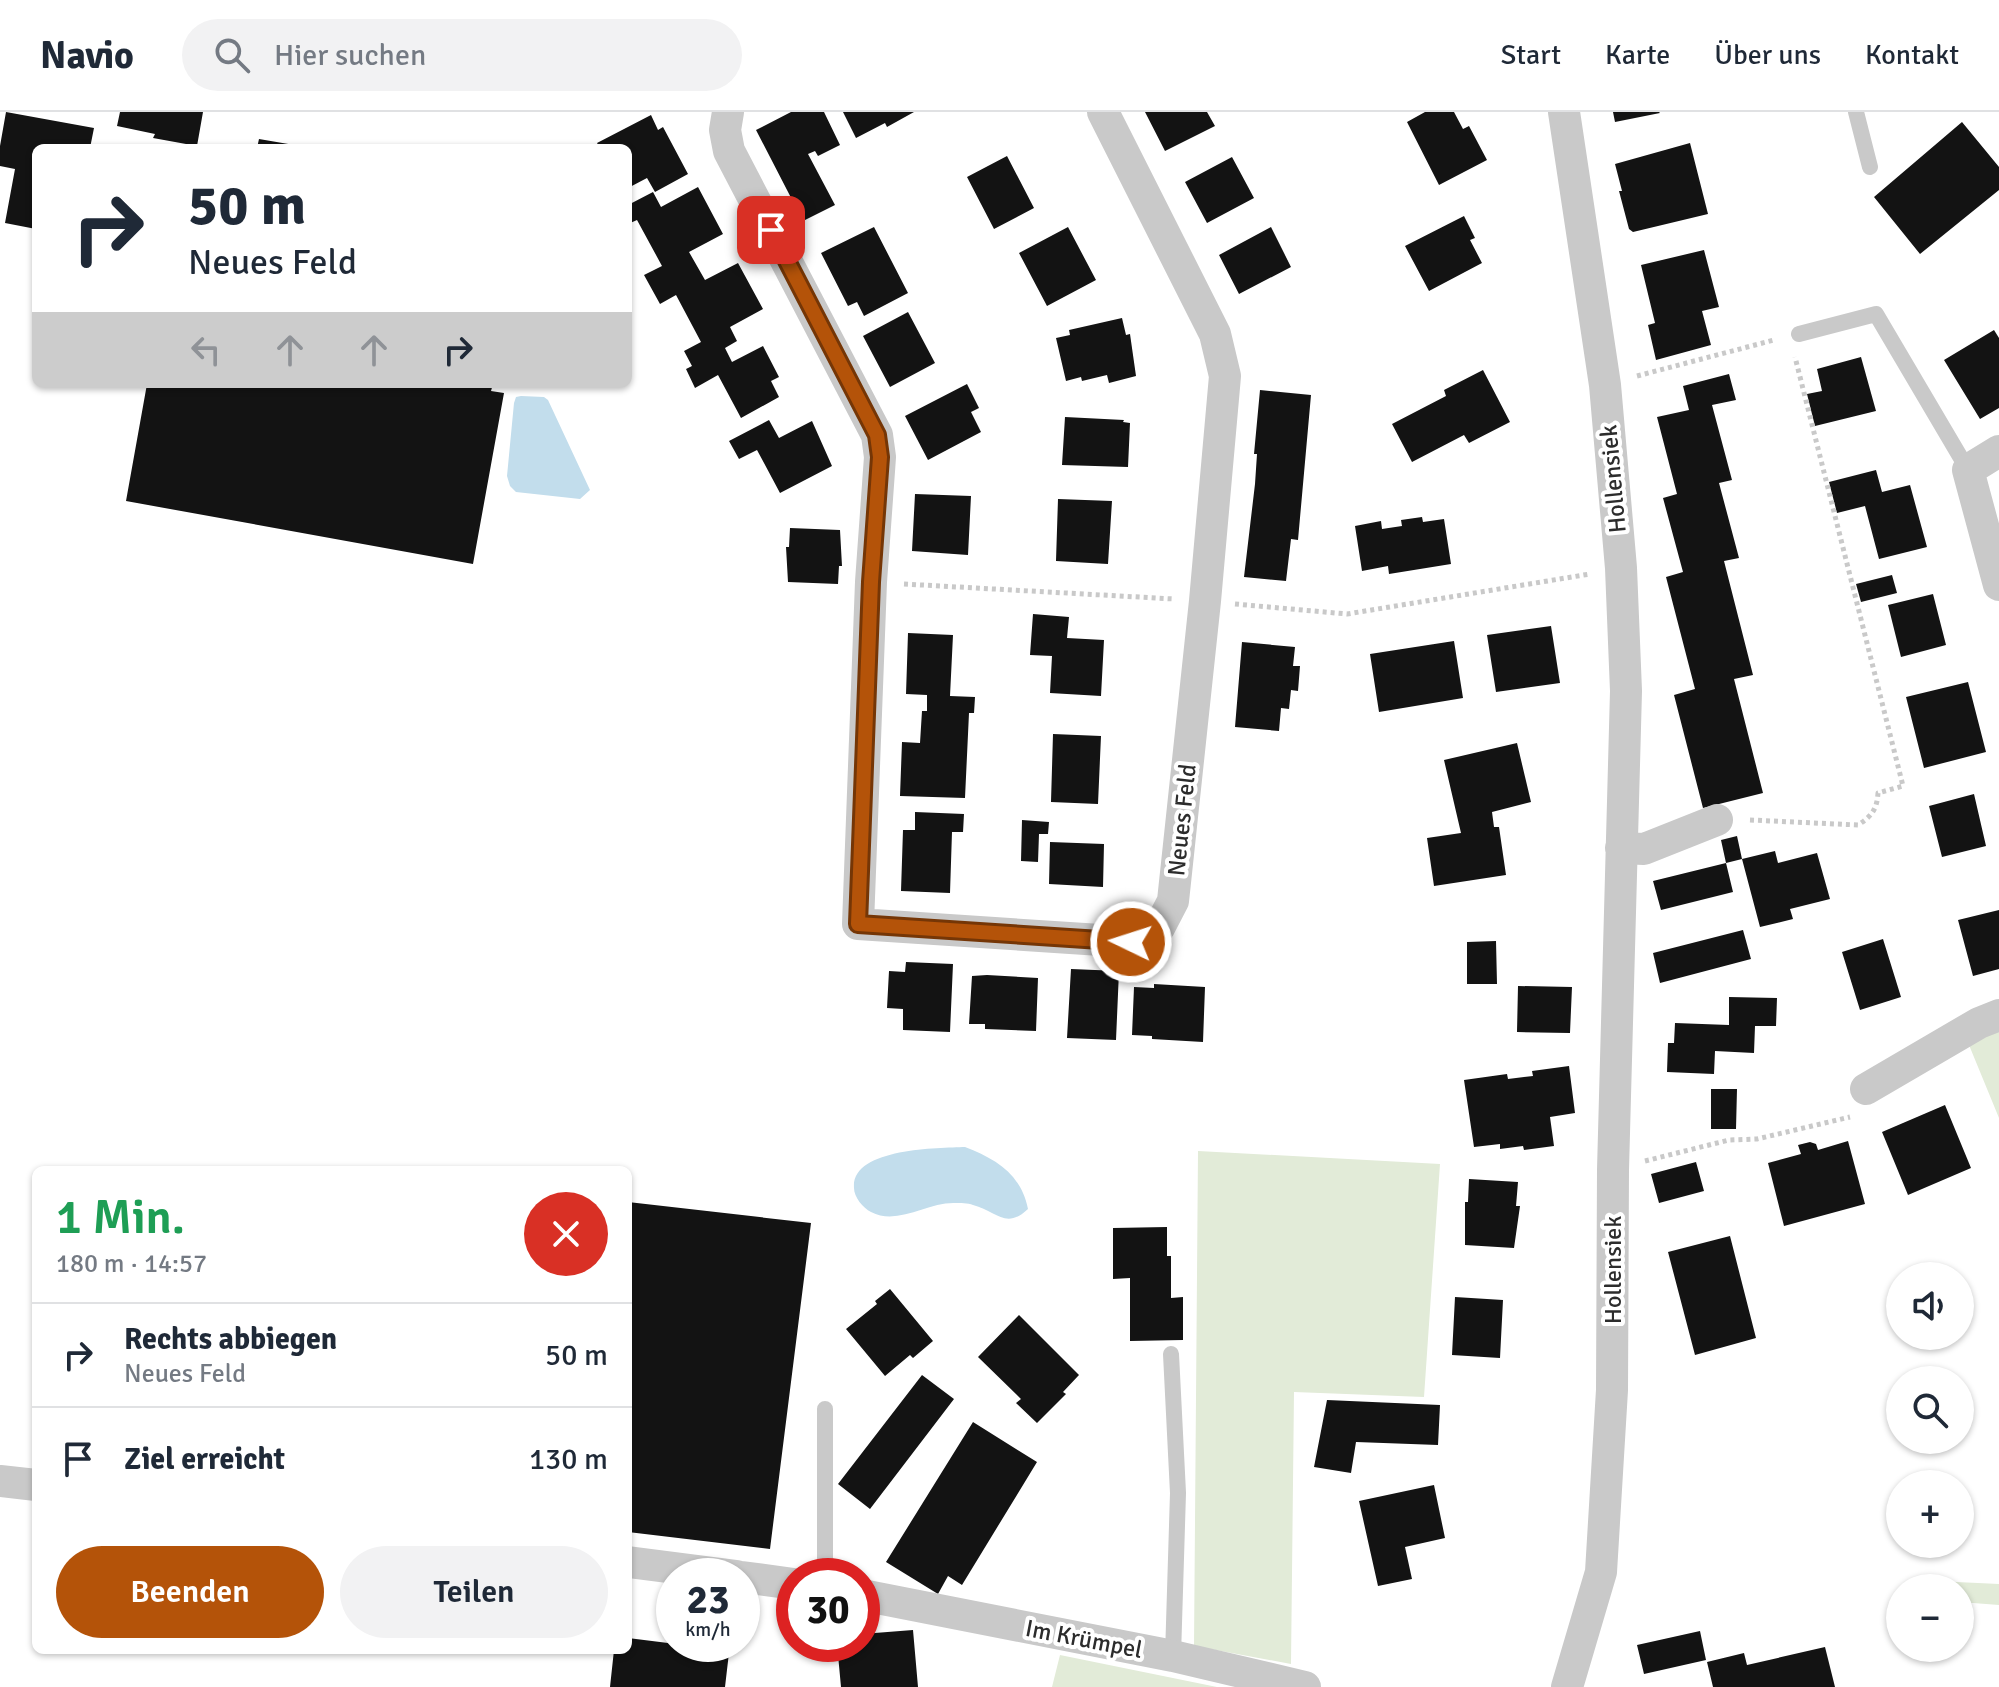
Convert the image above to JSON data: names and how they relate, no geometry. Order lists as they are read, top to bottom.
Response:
{
  "streets": {
    "street": ["Hollensiek", "Neues Feld", "Im Krümpel"]
  },
  "page": {
    "header": "Navio",
    "search": "Hier suchen",
    "nav": [
      "Start",
      "Karte",
      "Über uns",
      "Kontakt"
    ],
    "turn": ["50 m", "Neues Feld"],
    "heading": ["1 Min.", "180 m · 14:57"],
    "map_buttons": ["+", "−"],
    "list": [
      {
        "name": "Rechts abbiegen",
        "note": "Neues Feld",
        "value": "50 m"
      },
      {
        "name": "Ziel erreicht",
        "value": "130 m"
      }
    ],
    "buttons": ["Beenden", "Teilen"],
    "speed": "23 km/h",
    "limit": "30"
  }
}
